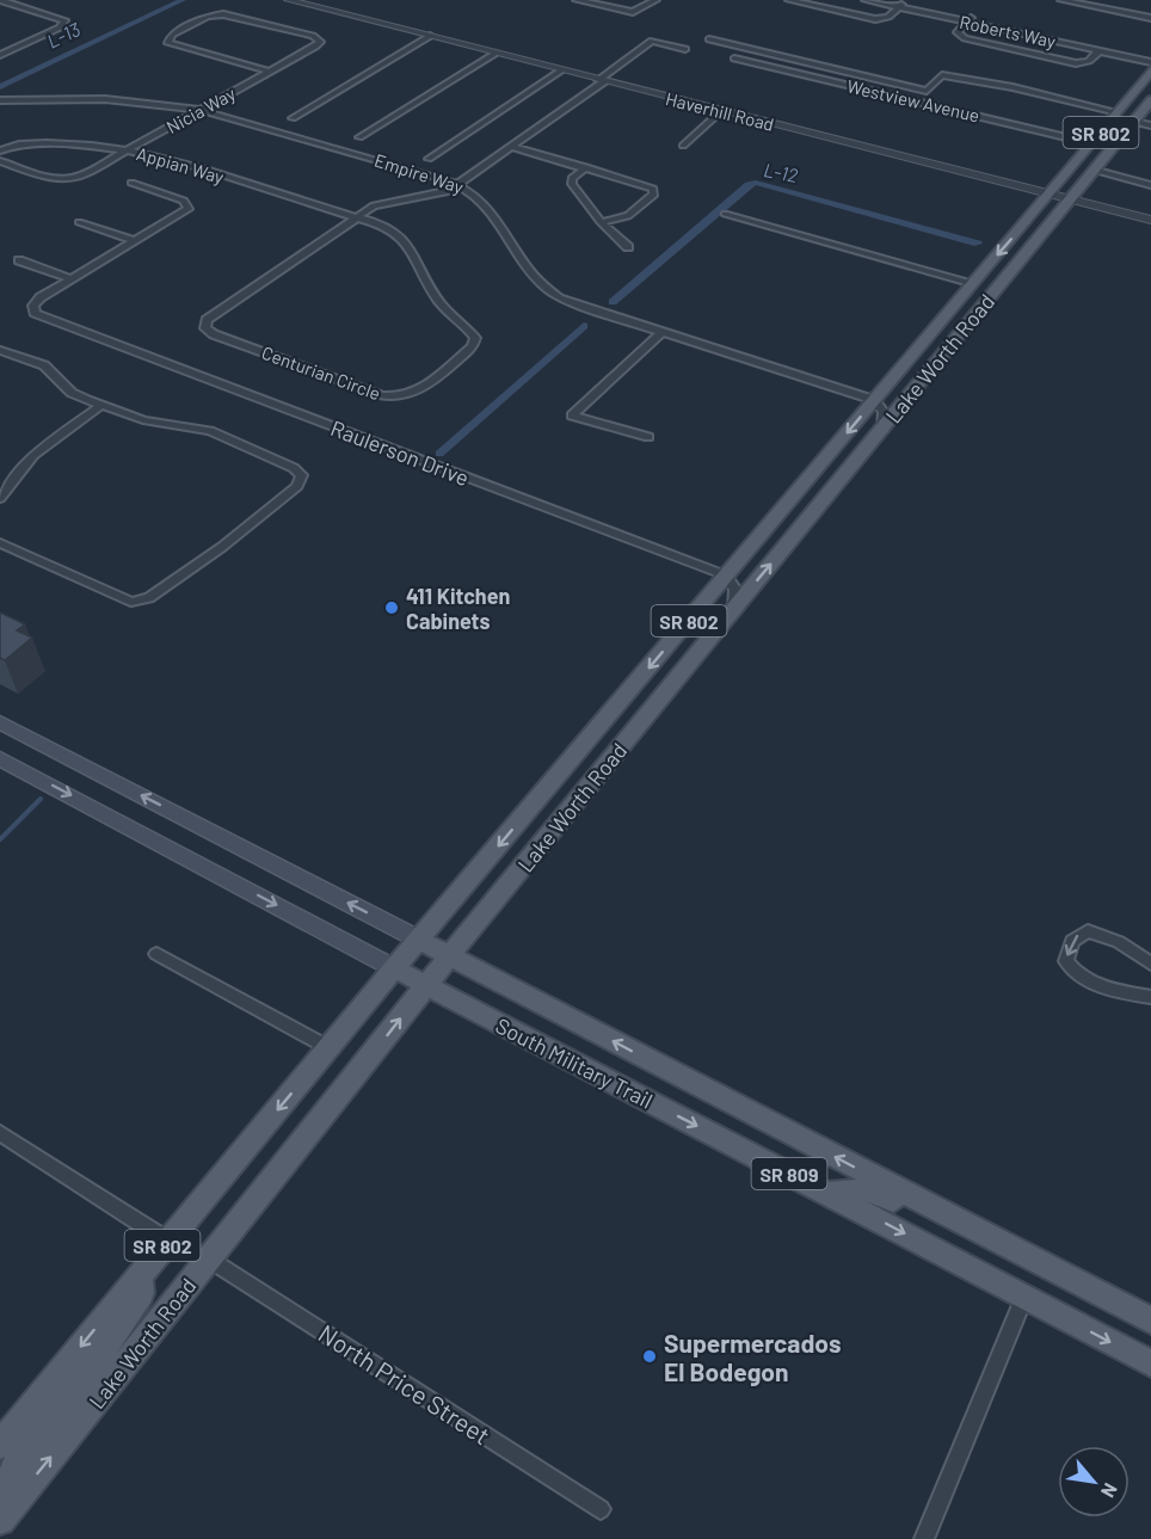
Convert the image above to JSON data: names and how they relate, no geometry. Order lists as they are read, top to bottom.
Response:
{
  "streets": {
    "main road": [
      "SR 802",
      "Lake Worth Road",
      "South Military Trail",
      "SR 809"
    ],
    "street": [
      "Roberts Way",
      "Westview Avenue",
      "Nicia Way",
      "Haverhill Road",
      "Appian Way",
      "Empire Way",
      "Centurian Circle",
      "Raulerson Drive",
      "North Price Street"
    ]
  },
  "crossings": [
    ["Westview Avenue", "Lake Worth Road"],
    ["Nicia Way", "Appian Way"],
    ["Nicia Way", "Empire Way"],
    ["Haverhill Road", "Lake Worth Road"],
    ["Appian Way", "Centurian Circle"],
    ["Empire Way", "Lake Worth Road"],
    ["Lake Worth Road", "Raulerson Drive"],
    ["Lake Worth Road", "South Military Trail"],
    ["Lake Worth Road", "North Price Street"]
  ],
  "water": ["L-13", "L-12"],
  "places": ["411 Kitchen Cabinets", "Supermercados El Bodegon"],
  "north": "bottom right"
}
